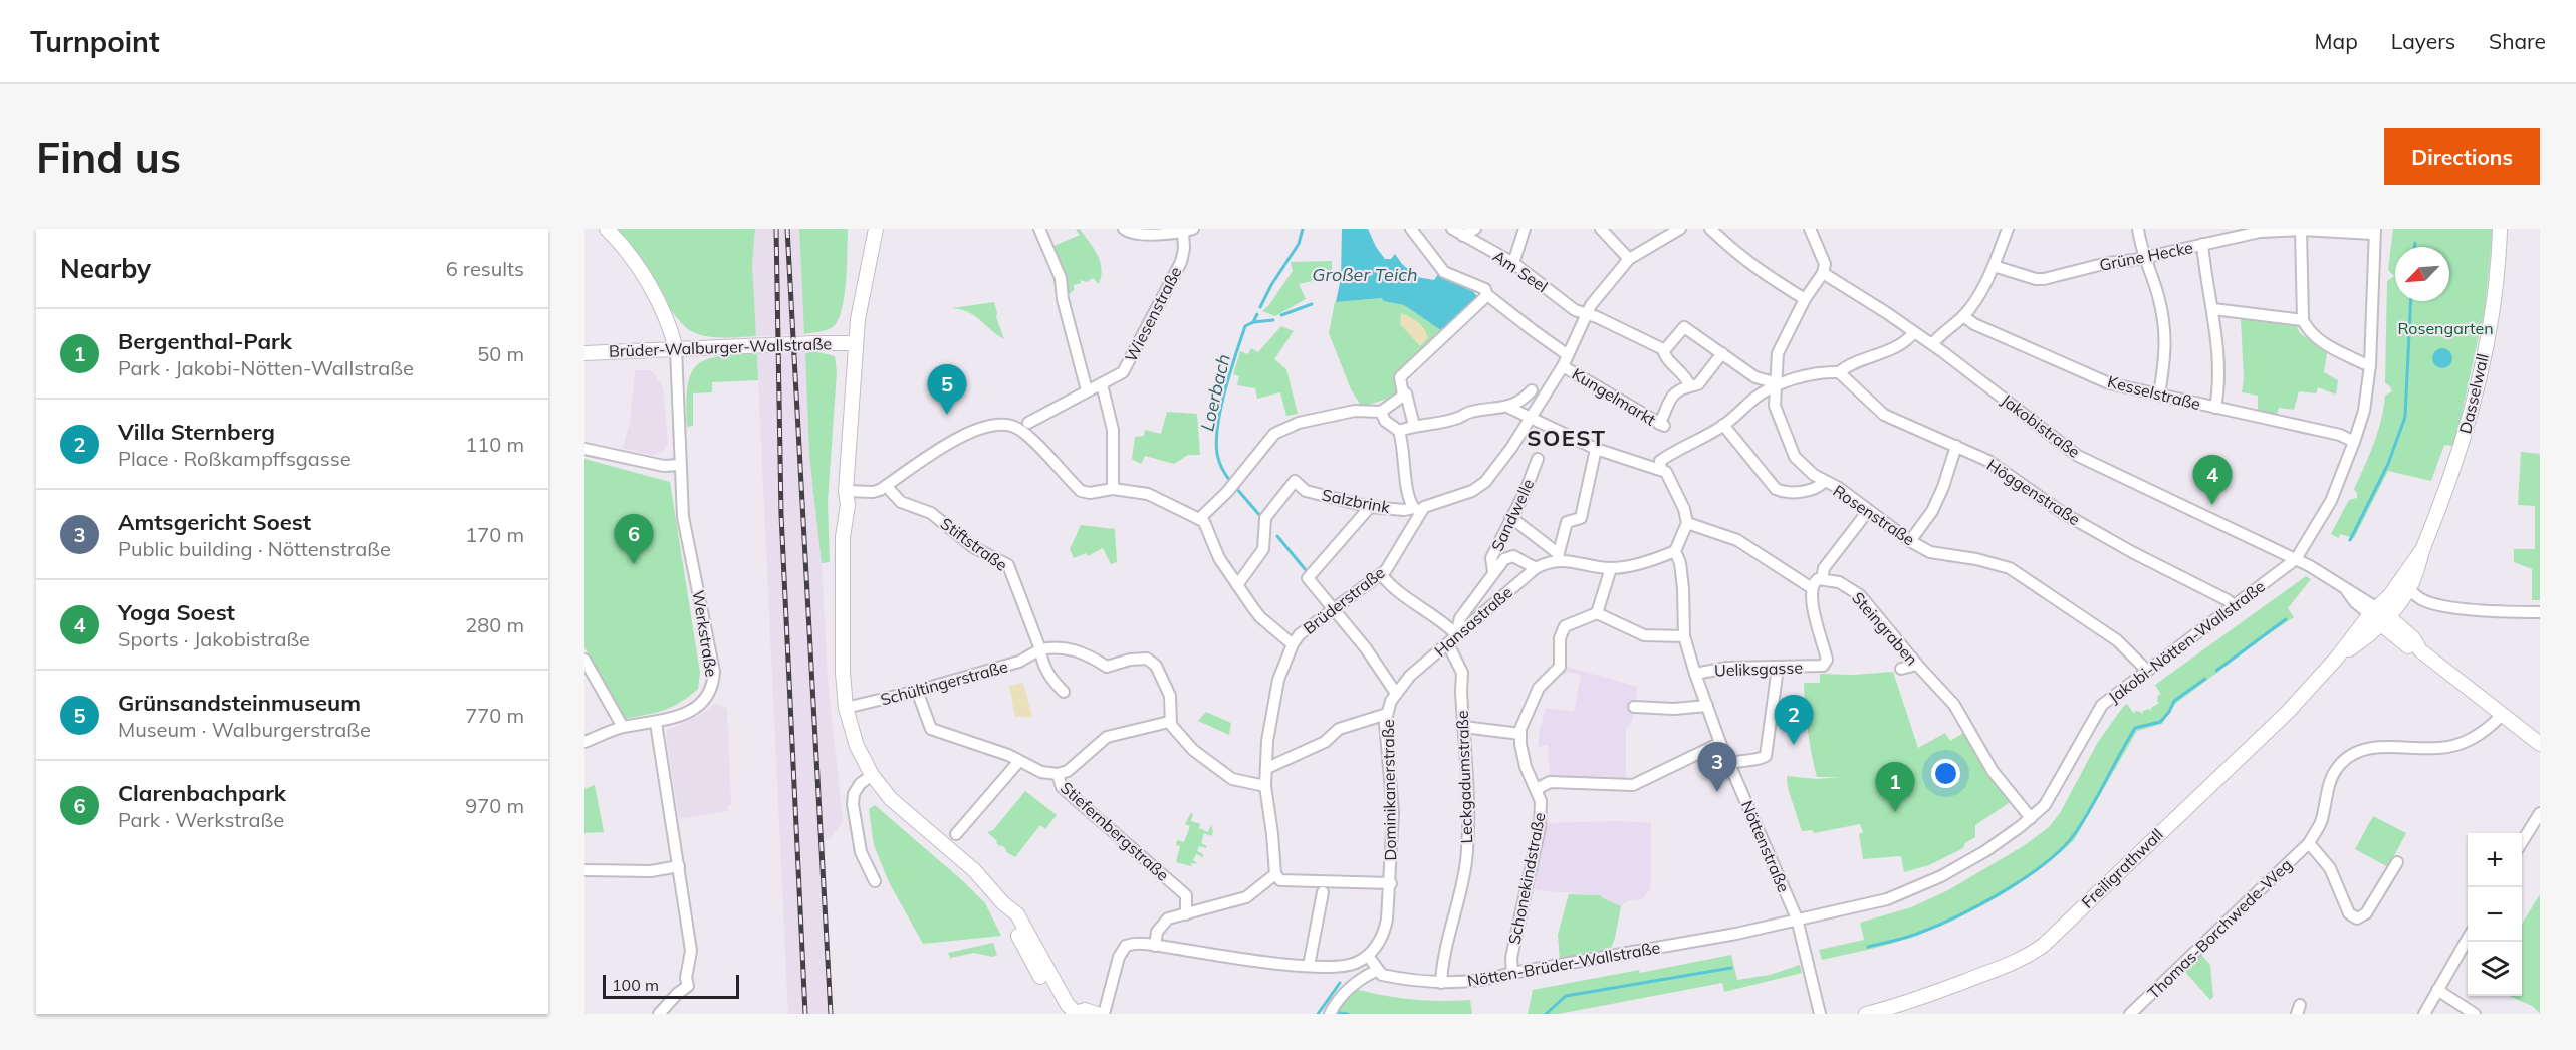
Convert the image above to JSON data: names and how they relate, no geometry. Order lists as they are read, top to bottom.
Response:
{
  "streets": {
    "street": [
      "Grüne Hecke",
      "Am Seel",
      "Wiesenstraße",
      "Brüder-Walburger-Wallstraße",
      "Kesselstraße",
      "Dasselwall",
      "Kungelmarkt",
      "Jakobistraße",
      "Höggenstraße",
      "Salzbrink",
      "Sandwelle",
      "Rosenstraße",
      "Stiftstraße",
      "Brüderstraße",
      "Hansastraße",
      "Steingraben",
      "Werkstraße",
      "Jakobi-Nötten-Wallstraße",
      "Ueliksgasse",
      "Schültingerstraße",
      "Leckgadumstraße",
      "Dominikanerstraße",
      "Stiefernbergstraße",
      "Nöttenstraße",
      "Freiligrathwall",
      "Schonekindstraße",
      "Thomas-Borchwede-Weg",
      "Nötten-Brüder-Wallstraße"
    ]
  },
  "crossings": [
    ["Brüder-Walburger-Wallstraße", "Werkstraße"],
    ["Dasselwall", "Jakobistraße"],
    ["Dasselwall", "Freiligrathwall"],
    ["Jakobistraße", "Rosenstraße"],
    ["Jakobistraße", "Jakobi-Nötten-Wallstraße"],
    ["Jakobistraße", "Freiligrathwall"],
    ["Höggenstraße", "Jakobi-Nötten-Wallstraße"],
    ["Salzbrink", "Brüderstraße"],
    ["Sandwelle", "Hansastraße"],
    ["Rosenstraße", "Jakobi-Nötten-Wallstraße"],
    ["Stiftstraße", "Schültingerstraße"],
    ["Hansastraße", "Leckgadumstraße"],
    ["Hansastraße", "Dominikanerstraße"],
    ["Steingraben", "Jakobi-Nötten-Wallstraße"],
    ["Jakobi-Nötten-Wallstraße", "Nöttenstraße"],
    ["Jakobi-Nötten-Wallstraße", "Nötten-Brüder-Wallstraße"],
    ["Ueliksgasse", "Nöttenstraße"],
    ["Schültingerstraße", "Stiefernbergstraße"],
    ["Leckgadumstraße", "Nötten-Brüder-Wallstraße"],
    ["Nöttenstraße", "Nötten-Brüder-Wallstraße"],
    ["Schonekindstraße", "Nötten-Brüder-Wallstraße"]
  ],
  "districts": ["SOEST"],
  "water": ["Großer Teich", "Loerbach"],
  "parks": ["Rosengarten"],
  "scale_bar": "100 m",
  "north": "bottom left",
  "page": {
    "header": "Turnpoint",
    "nav": ["Map", "Layers", "Share"],
    "buttons": "Directions",
    "title": "Find us",
    "heading": ["Nearby", "6 results"],
    "list": [
      {
        "mark": "1",
        "name": "Bergenthal-Park",
        "note": "Park · Jakobi-Nötten-Wallstraße",
        "value": "50 m"
      },
      {
        "mark": "2",
        "name": "Villa Sternberg",
        "note": "Place · Roßkampffsgasse",
        "value": "110 m"
      },
      {
        "mark": "3",
        "name": "Amtsgericht Soest",
        "note": "Public building · Nöttenstraße",
        "value": "170 m"
      },
      {
        "mark": "4",
        "name": "Yoga Soest",
        "note": "Sports · Jakobistraße",
        "value": "280 m"
      },
      {
        "mark": "5",
        "name": "Grünsandsteinmuseum",
        "note": "Museum · Walburgerstraße",
        "value": "770 m"
      },
      {
        "mark": "6",
        "name": "Clarenbachpark",
        "note": "Park · Werkstraße",
        "value": "970 m"
      }
    ],
    "pins": [
      "5",
      "4",
      "6",
      "2",
      "3",
      "1"
    ],
    "map_buttons": ["+", "−"],
    "scale": "100 m"
  }
}
